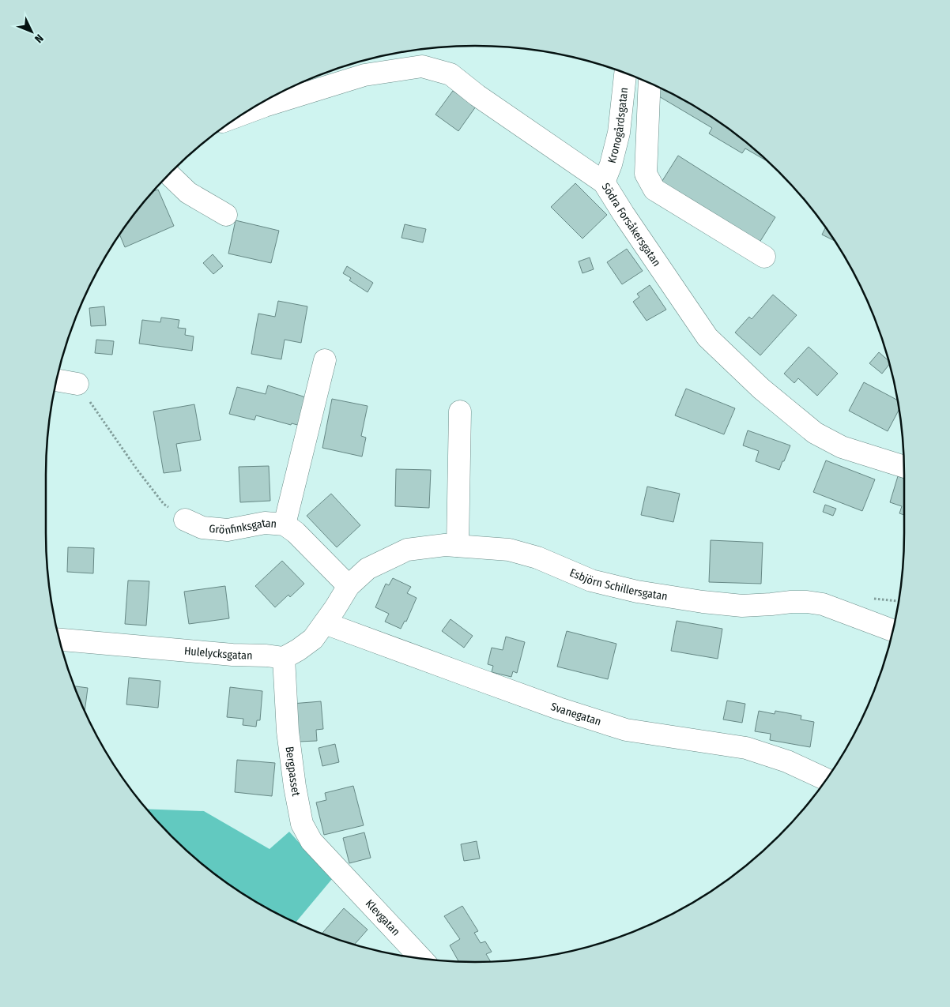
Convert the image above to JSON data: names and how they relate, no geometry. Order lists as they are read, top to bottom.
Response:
{
  "streets": {
    "street": [
      "Kronogårdsgatan",
      "Södra Forsåkersgatan",
      "Grönfinksgatan",
      "Esbjörn Schillersgatan",
      "Hulelycksgatan",
      "Svanegatan",
      "Bergpasset",
      "Klevgatan"
    ]
  },
  "crossings": [
    ["Kronogårdsgatan", "Södra Forsåkersgatan"],
    ["Grönfinksgatan", "Esbjörn Schillersgatan"],
    ["Hulelycksgatan", "Bergpasset"],
    ["Bergpasset", "Klevgatan"]
  ],
  "north": "bottom right"
}
